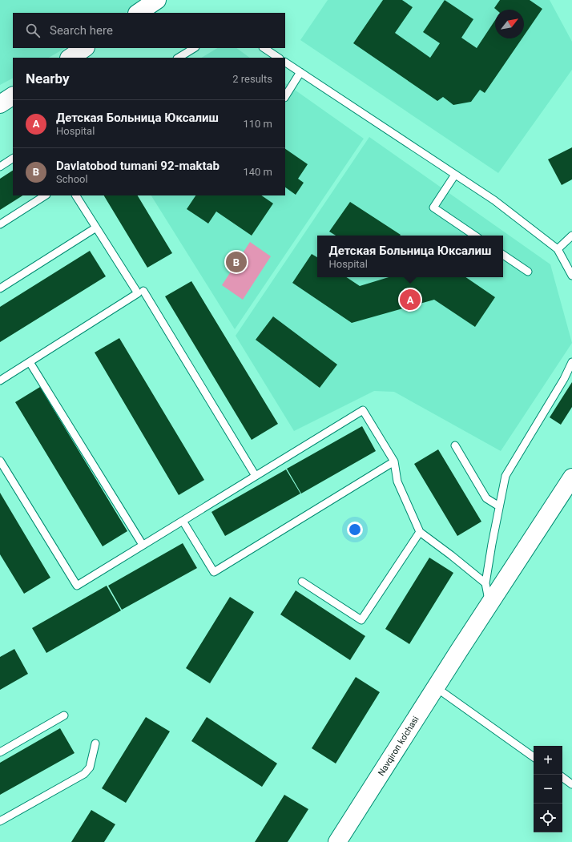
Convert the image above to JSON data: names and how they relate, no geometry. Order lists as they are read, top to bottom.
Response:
{
  "streets": {
    "main road": ["Navqiron ko'chasi"]
  },
  "north": "top right",
  "page": {
    "search": "Search here",
    "heading": ["Nearby", "2 results"],
    "list": [
      {
        "mark": "A",
        "name": "Детская Больница Юксалиш",
        "note": "Hospital",
        "value": "110 m"
      },
      {
        "mark": "B",
        "name": "Davlatobod tumani 92-maktab",
        "note": "School",
        "value": "140 m"
      }
    ],
    "popup": ["Детская Больница Юксалиш", "Hospital"],
    "pins": ["B", "A"],
    "map_buttons": ["+", "−"]
  }
}
